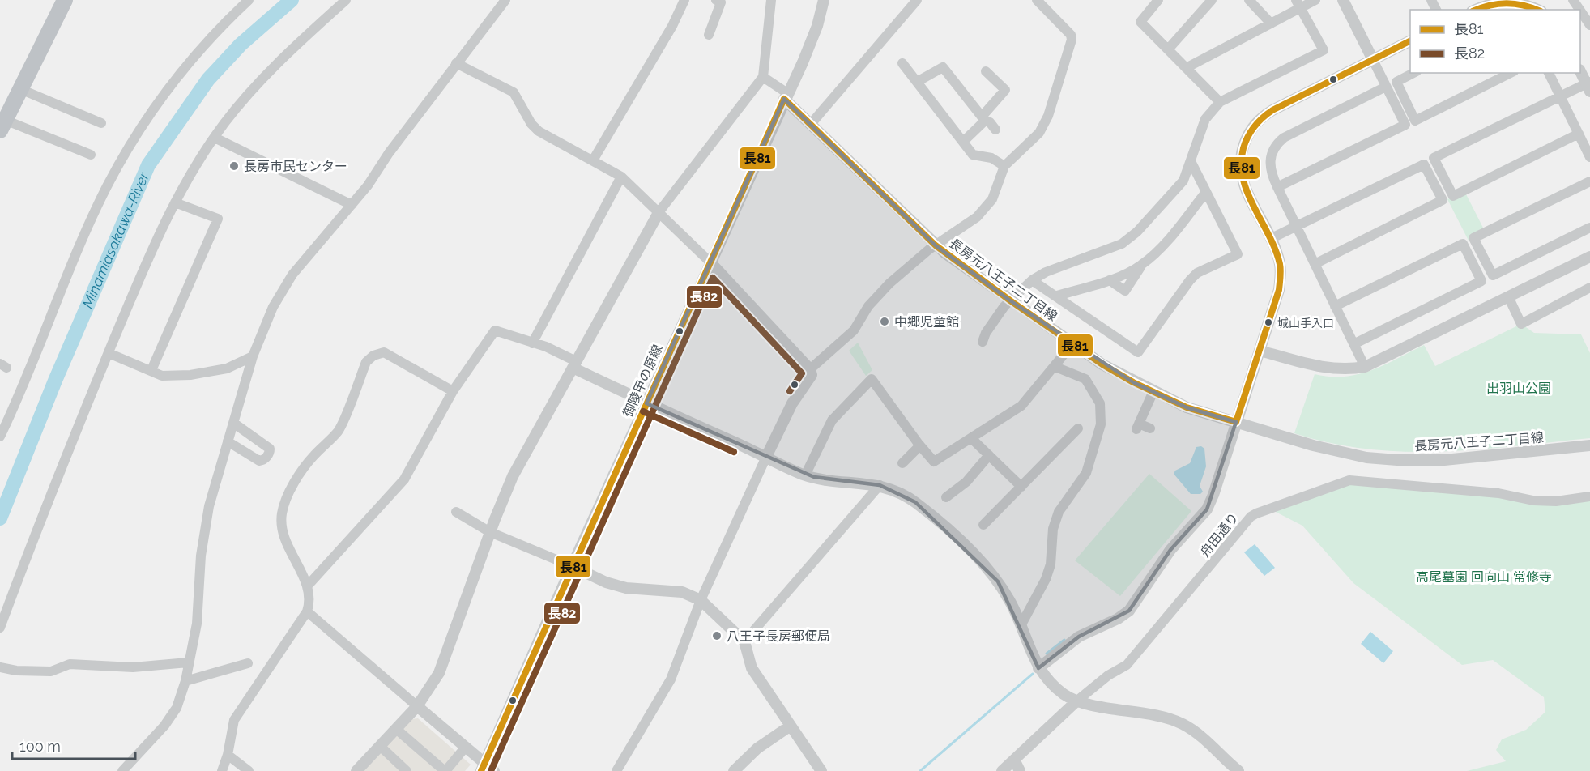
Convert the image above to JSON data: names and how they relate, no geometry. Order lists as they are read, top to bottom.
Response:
{
  "streets": {
    "street": ["長房元八王子二丁目線", "御陵甲の原線", "舟田通り"]
  },
  "crossings": [
    ["長房元八王子二丁目線", "御陵甲の原線"]
  ],
  "water": ["Minamiasakawa-River"],
  "parks": ["出羽山公園", "高尾墓園 回向山 常修寺"],
  "places": [
    "長房市民センター",
    "中郷児童館",
    "城山手入口",
    "八王子長房郵便局"
  ],
  "lines": ["transit line 長81", "transit line 長82"],
  "legend": ["長81", "長82"],
  "scale_bar": "100 m"
}
